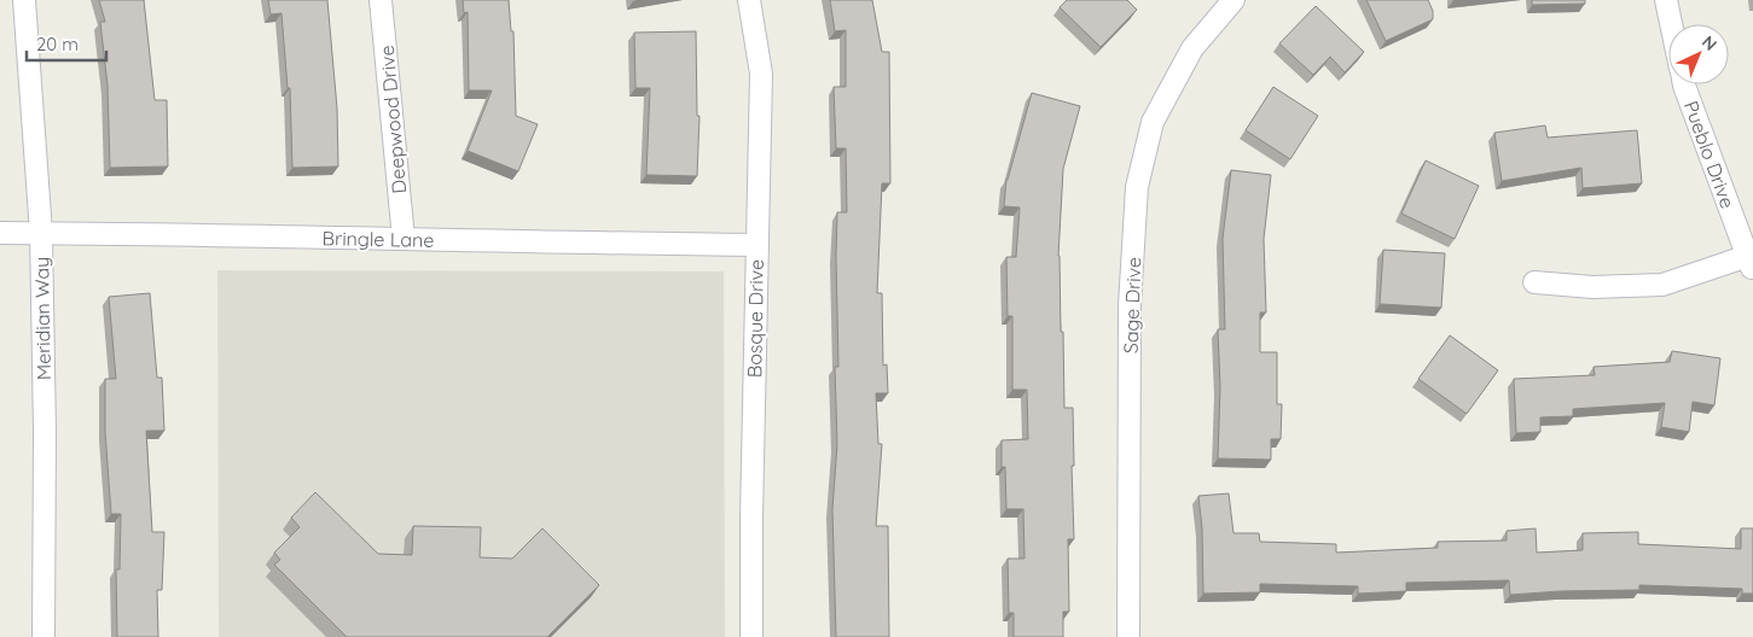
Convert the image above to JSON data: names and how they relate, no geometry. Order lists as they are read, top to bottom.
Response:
{
  "streets": {
    "street": [
      "Deepwood Drive",
      "Pueblo Drive",
      "Bringle Lane",
      "Sage Drive",
      "Meridian Way",
      "Bosque Drive"
    ]
  },
  "crossings": [
    ["Deepwood Drive", "Bringle Lane"],
    ["Bringle Lane", "Meridian Way"],
    ["Bringle Lane", "Bosque Drive"]
  ],
  "scale_bar": "20 m",
  "north": "top right"
}
